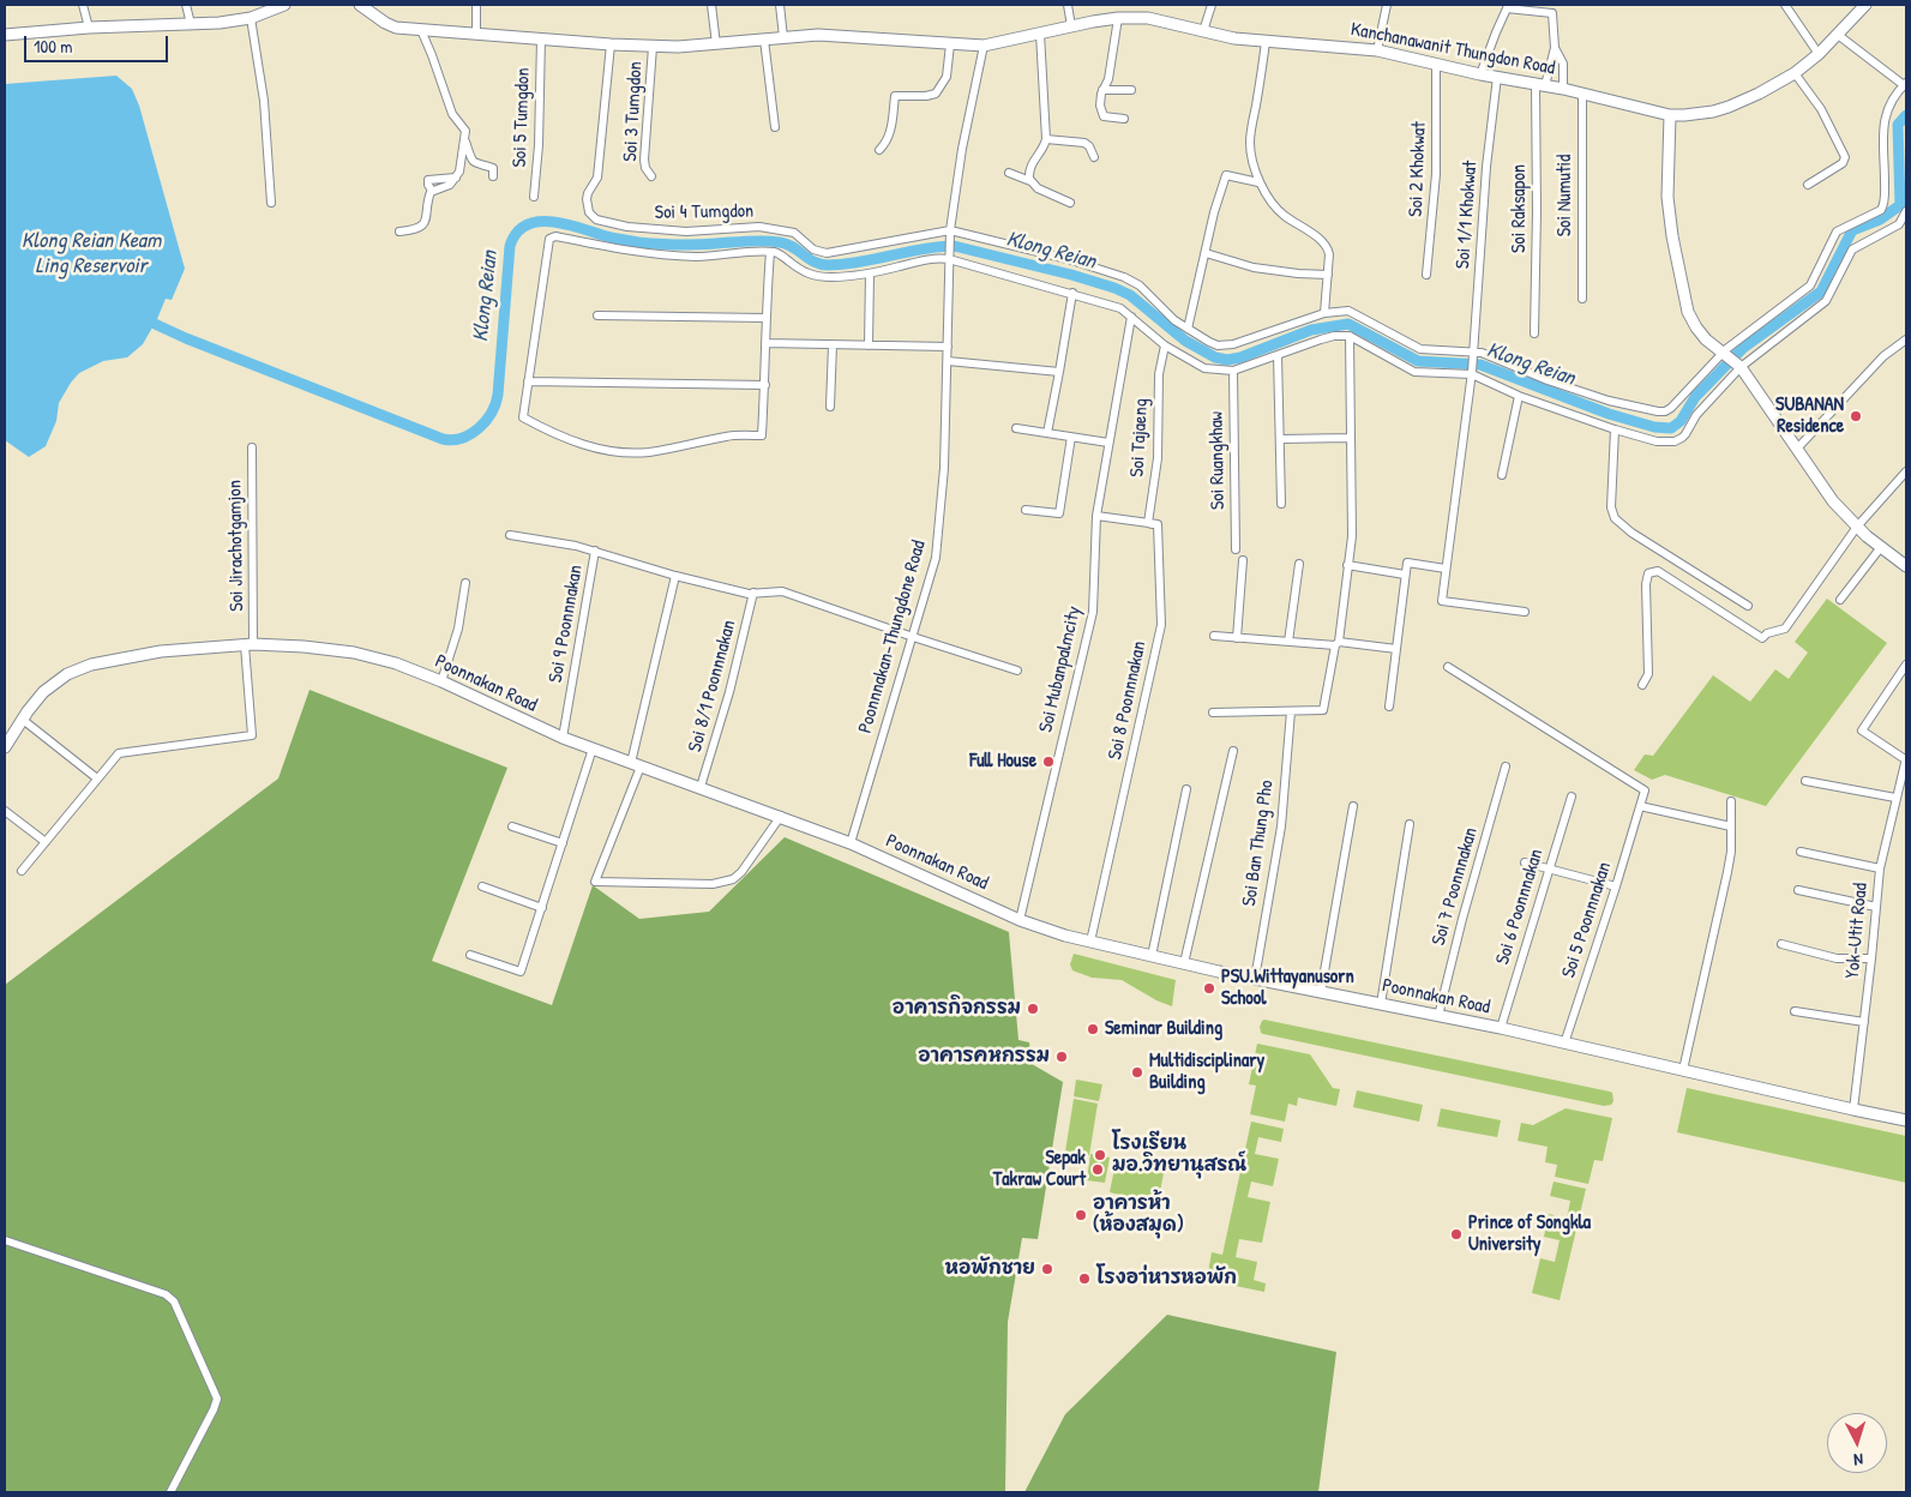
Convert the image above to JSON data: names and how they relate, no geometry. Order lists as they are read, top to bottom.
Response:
{
  "streets": {
    "street": [
      "Kanchanawanit Thungdon Road",
      "Soi 3 Tumgdon",
      "Soi 5 Tumgdon",
      "Soi 2 Khokwat",
      "Soi Numutid",
      "Soi Raksapon",
      "Soi 4 Tumgdon",
      "Soi 1/1 Khokwat",
      "Soi Tajaeng",
      "Soi Ruangkhaw",
      "Soi Jirachotgamjon",
      "Soi 9 Poonnnakan",
      "Poonnnakan-Thungdone Road",
      "Soi Mubanpalmcity",
      "Poonnakan Road",
      "Soi 8/1 Poonnnakan",
      "Soi 8 Poonnnakan",
      "Soi Ban Thung Pho",
      "Soi 7 Poonnnakan",
      "Soi 6 Poonnnakan",
      "Soi 5 Poonnnakan",
      "Yok-Utit Road"
    ]
  },
  "crossings": [
    ["Kanchanawanit Thungdon Road", "Soi 3 Tumgdon"],
    ["Kanchanawanit Thungdon Road", "Soi 5 Tumgdon"],
    ["Kanchanawanit Thungdon Road", "Soi 2 Khokwat"],
    ["Kanchanawanit Thungdon Road", "Soi Numutid"],
    ["Kanchanawanit Thungdon Road", "Soi Raksapon"],
    ["Kanchanawanit Thungdon Road", "Soi 4 Tumgdon"],
    ["Kanchanawanit Thungdon Road", "Soi 1/1 Khokwat"],
    ["Soi 4 Tumgdon", "Poonnnakan-Thungdone Road"],
    ["Soi Tajaeng", "Soi 8 Poonnnakan"],
    ["Soi Jirachotgamjon", "Poonnakan Road"],
    ["Soi 9 Poonnnakan", "Poonnakan Road"],
    ["Poonnnakan-Thungdone Road", "Poonnakan Road"],
    ["Soi Mubanpalmcity", "Poonnakan Road"],
    ["Poonnakan Road", "Soi 8/1 Poonnnakan"],
    ["Poonnakan Road", "Soi 8 Poonnnakan"],
    ["Poonnakan Road", "Soi Ban Thung Pho"],
    ["Poonnakan Road", "Soi 7 Poonnnakan"],
    ["Poonnakan Road", "Soi 6 Poonnnakan"],
    ["Poonnakan Road", "Soi 5 Poonnnakan"],
    ["Poonnakan Road", "Yok-Utit Road"]
  ],
  "water": ["Klong Reian Keam Ling Reservoir", "Klong Reian"],
  "places": [
    "SUBANAN Residence",
    "Full House",
    "PSU.Wittayanusorn School",
    "อาคารกิจกรรม",
    "Seminar Building",
    "อาคารคหกรรม",
    "Multidisciplinary Building",
    "โรงเรียน มอ.วิทยานุสรณ์",
    "Sepak Takraw Court",
    "อาคารห้า (ห้องสมุด)",
    "Prince of Songkla University",
    "หอพักชาย",
    "โรงอา่หารหอพัก"
  ],
  "scale_bar": "100 m",
  "north": "bottom"
}
